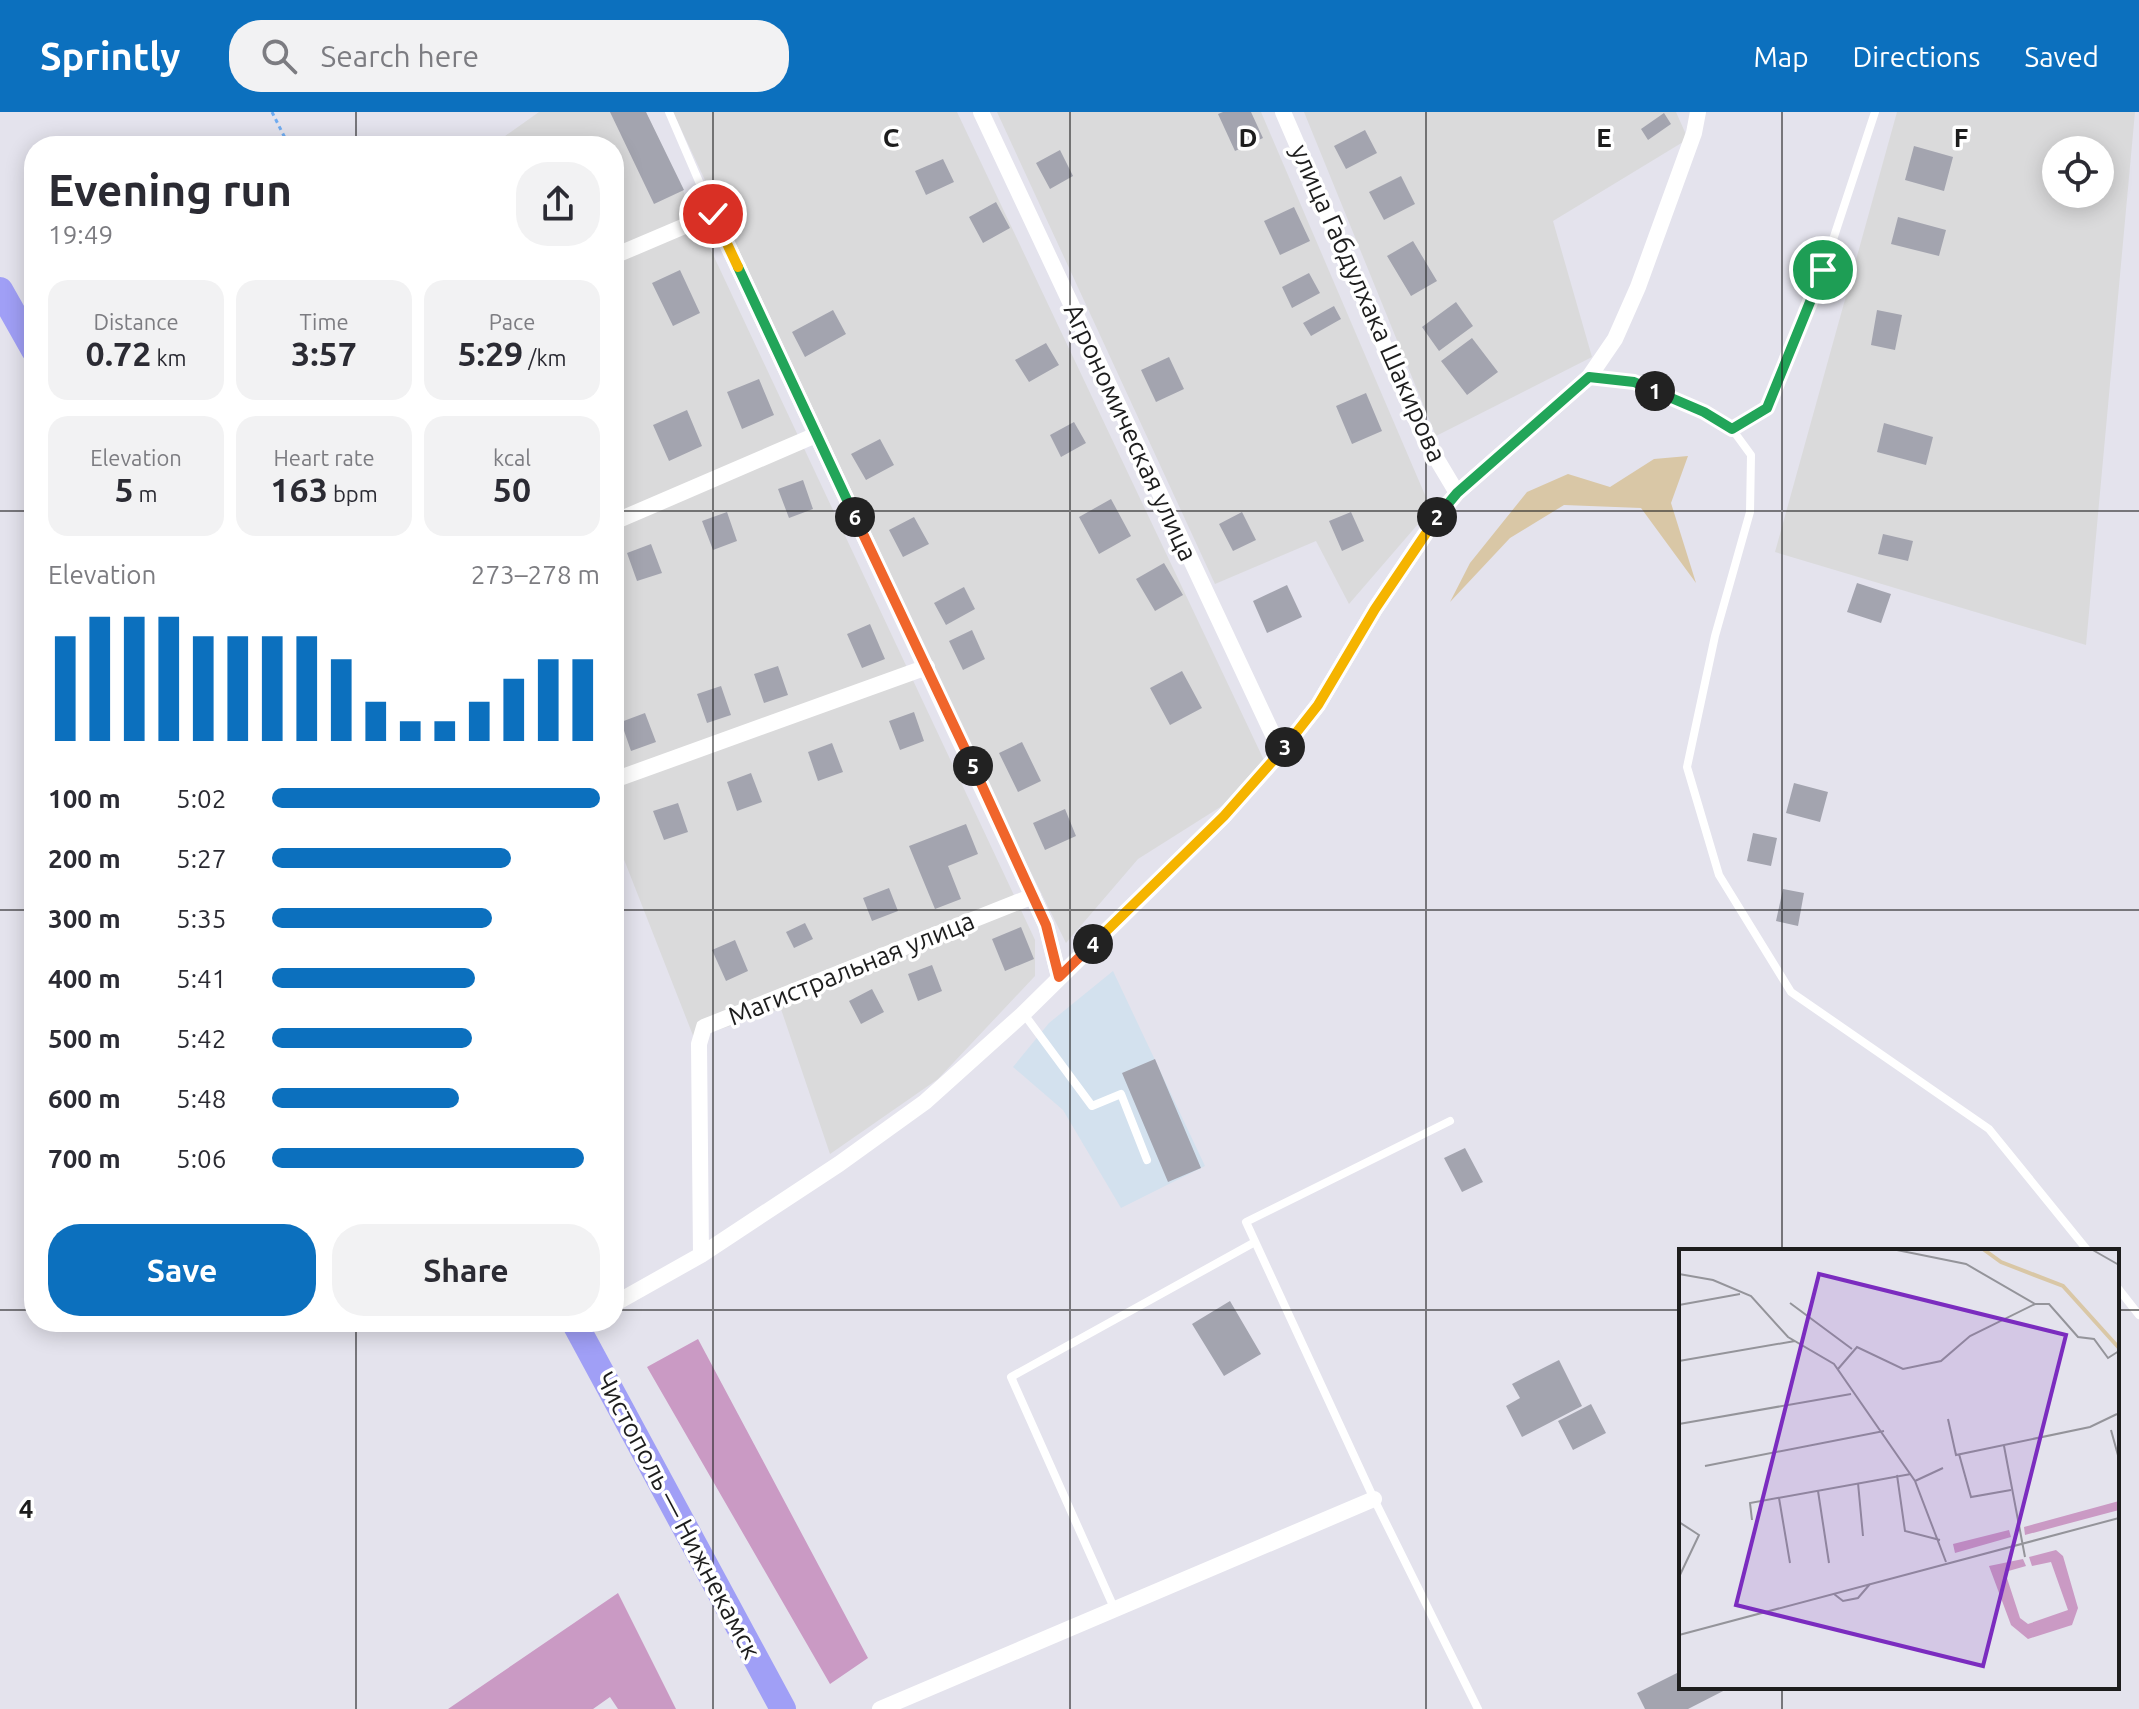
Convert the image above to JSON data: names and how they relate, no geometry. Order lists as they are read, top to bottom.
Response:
{
  "streets": {
    "main road": ["Чистополь — Нижнекамск"],
    "street": ["улица Габдулхака Шакирова", "Агрономическая улица", "Магистральная улица"]
  },
  "page": {
    "header": "Sprintly",
    "search": "Search here",
    "nav": ["Map", "Directions", "Saved"],
    "heading": ["Evening run", "19:49"],
    "stats": [
      ["Distance", "0.72 km"],
      ["Time", "3:57"],
      ["Pace", "5:29 /km"],
      ["Elevation", "5 m"],
      ["Heart rate", "163 bpm"],
      ["kcal", "50"]
    ],
    "pins": [
      "1",
      "2",
      "6",
      "3",
      "5",
      "4"
    ],
    "chart": ["Elevation", "273–278 m"],
    "list": [
      {
        "name": "100 m",
        "note": "5:02"
      },
      {
        "name": "200 m",
        "note": "5:27"
      },
      {
        "name": "300 m",
        "note": "5:35"
      },
      {
        "name": "400 m",
        "note": "5:41"
      },
      {
        "name": "500 m",
        "note": "5:42"
      },
      {
        "name": "600 m",
        "note": "5:48"
      },
      {
        "name": "700 m",
        "note": "5:06"
      }
    ],
    "buttons": ["Save", "Share"]
  },
  "grid": {
    "columns": [
      "C",
      "D",
      "E",
      "F"
    ],
    "rows": ["4"]
  }
}
